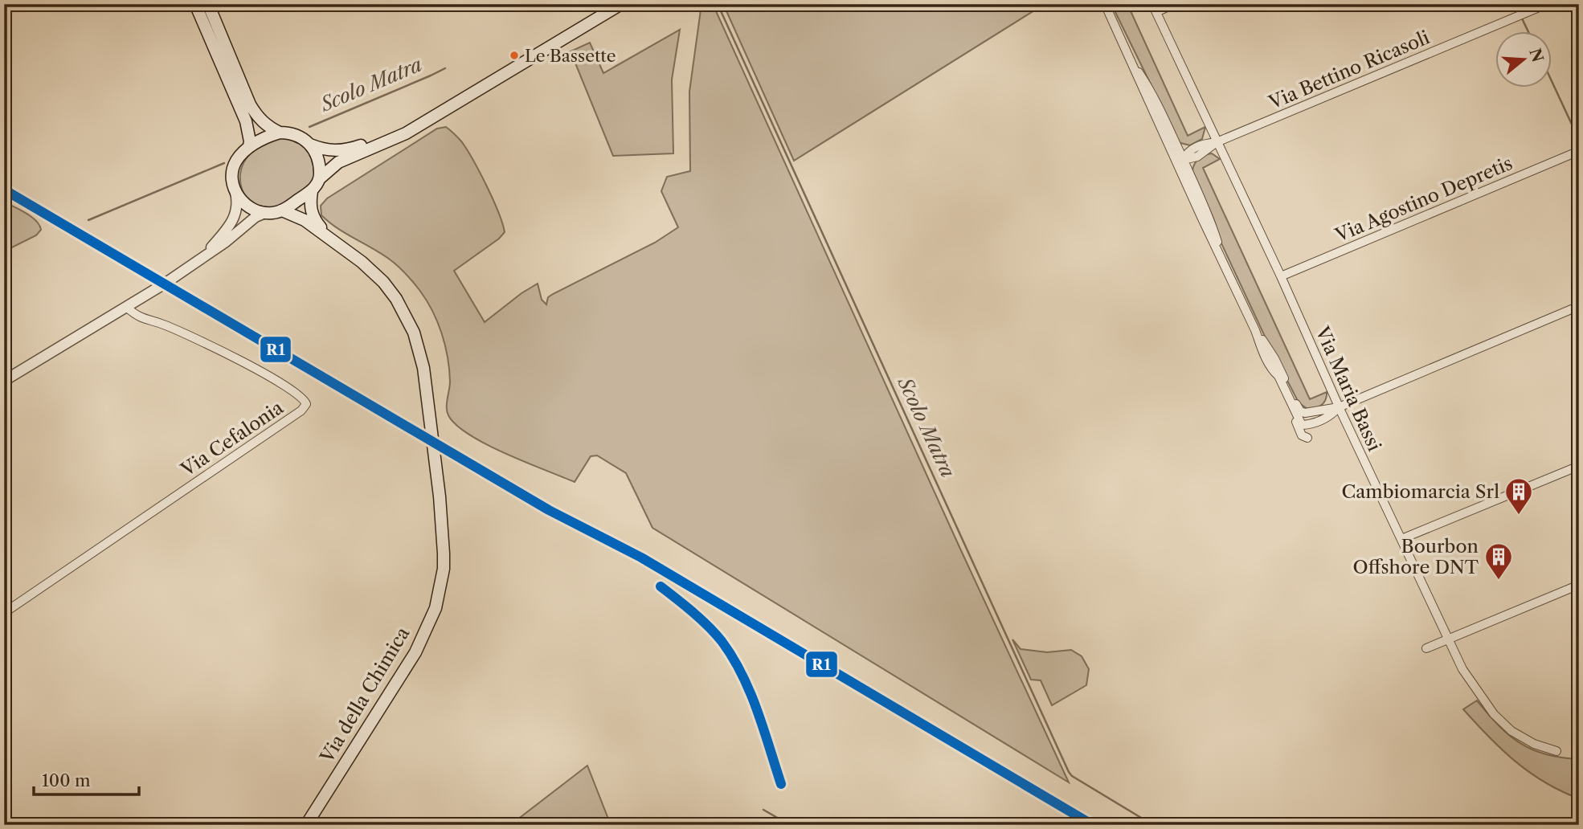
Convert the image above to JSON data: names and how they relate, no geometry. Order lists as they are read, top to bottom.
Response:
{
  "streets": {
    "main road": ["Via della Chimica"],
    "street": [
      "Via Bettino Ricasoli",
      "Via Agostino Depretis",
      "Via Maria Bassi",
      "Via Cefalonia"
    ]
  },
  "crossings": [
    ["Via Bettino Ricasoli", "Via Maria Bassi"],
    ["Via Agostino Depretis", "Via Maria Bassi"]
  ],
  "water": ["Scolo Matra"],
  "places": {
    "other": ["Le Bassette"],
    "building": ["Cambiomarcia Srl", "Bourbon Offshore DNT"]
  },
  "lines": ["transit line R1"],
  "scale_bar": "100 m",
  "north": "right"
}
